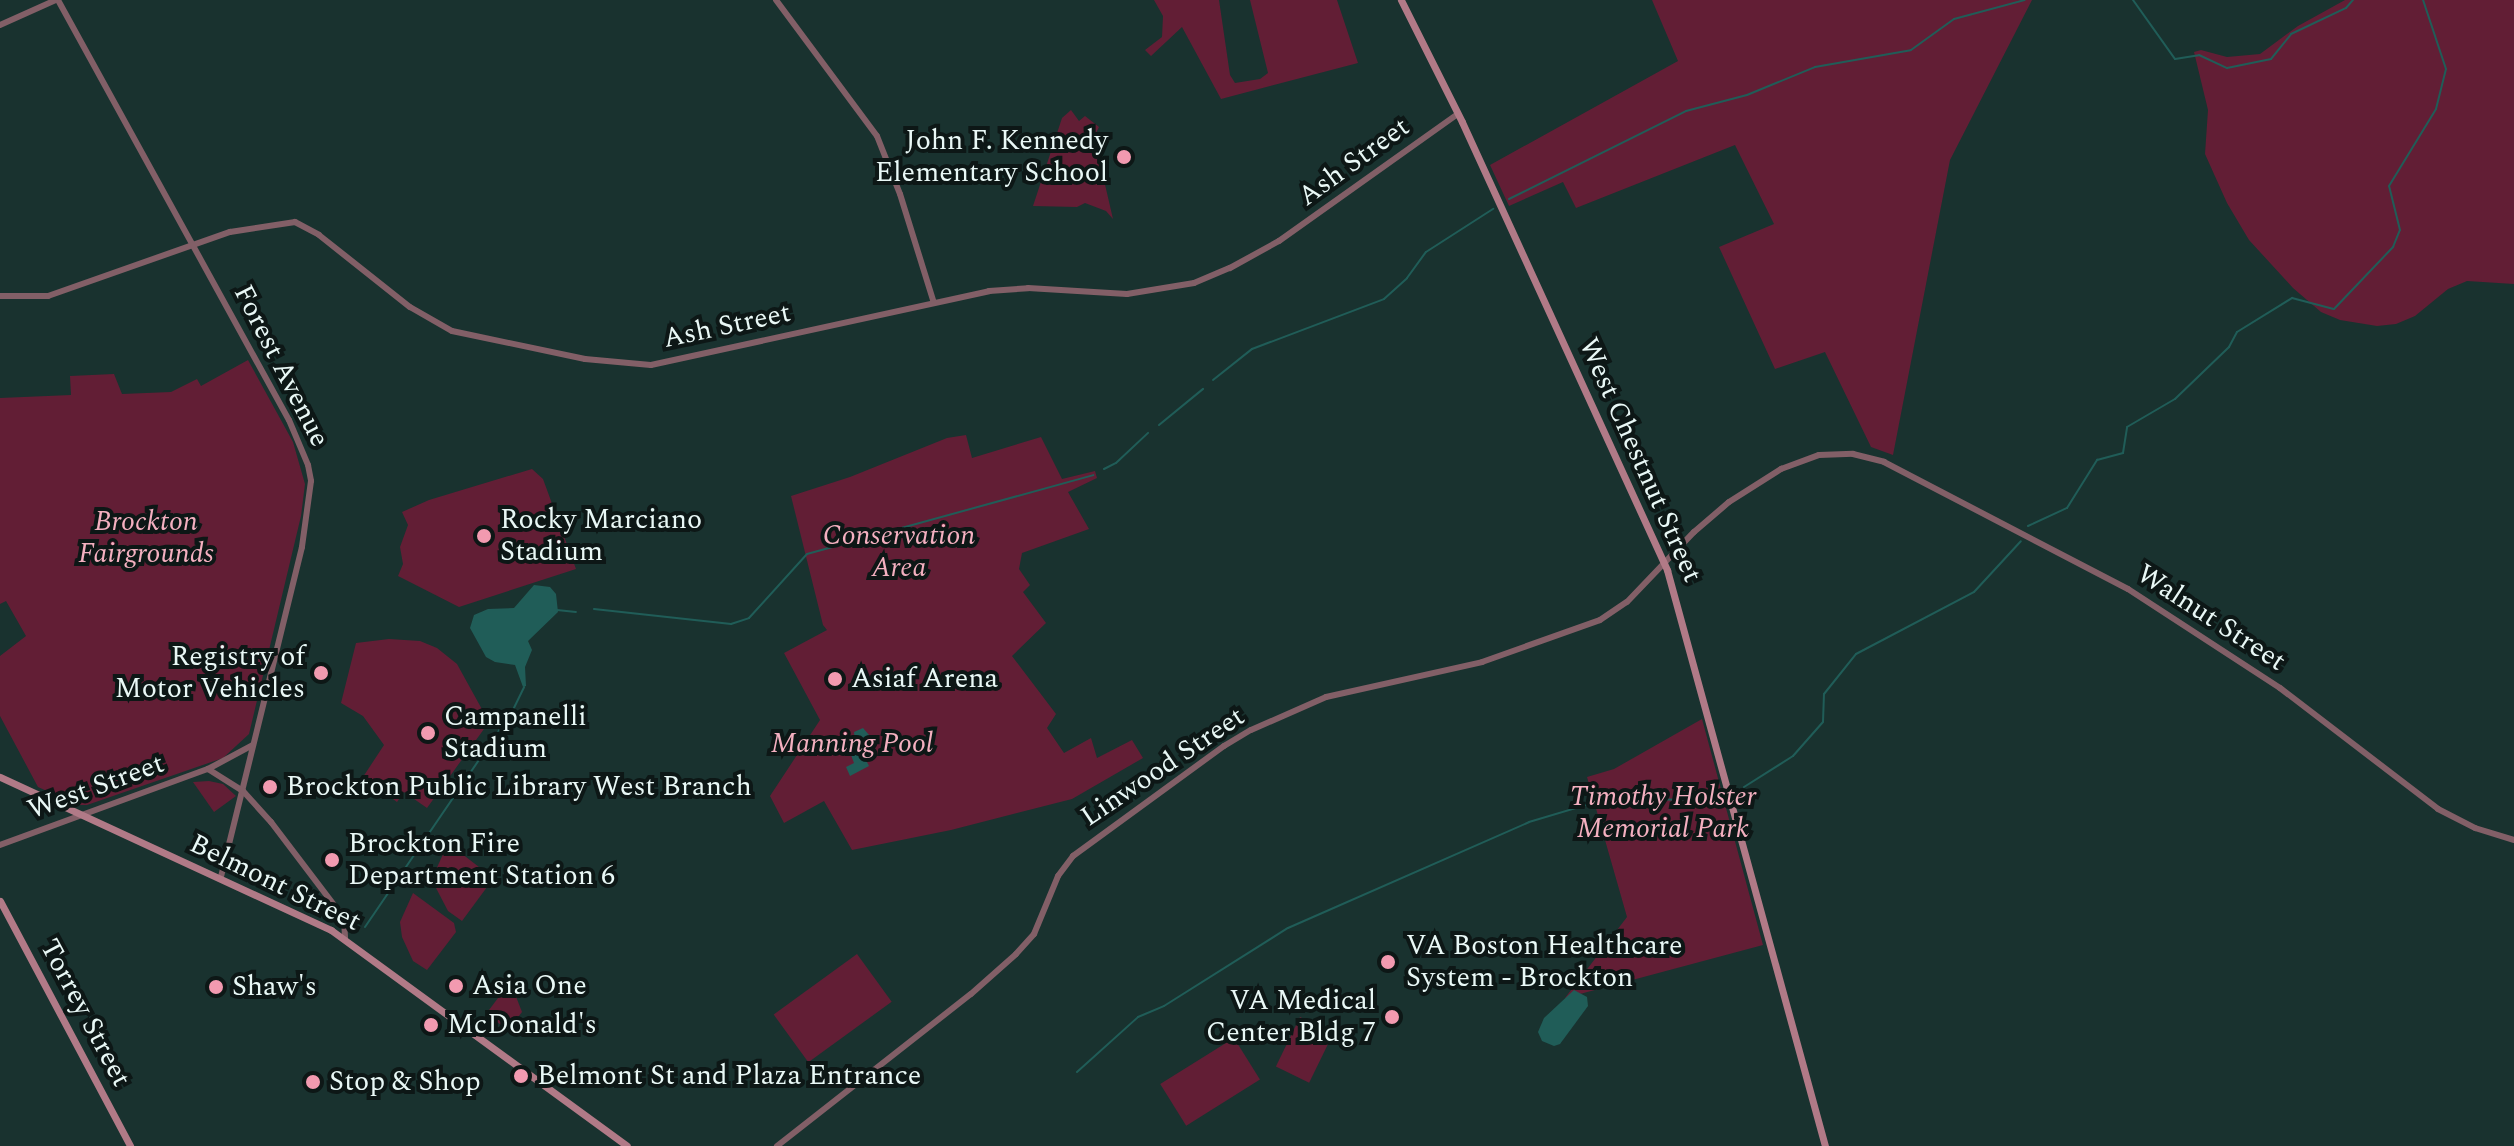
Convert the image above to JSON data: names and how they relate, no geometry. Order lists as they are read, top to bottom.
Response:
{
  "streets": {
    "main road": ["West Chestnut Street", "Belmont Street", "Torrey Street"],
    "street": [
      "Ash Street",
      "Forest Avenue",
      "Walnut Street",
      "Linwood Street",
      "West Street"
    ]
  },
  "crossings": [
    ["Ash Street", "Forest Avenue"],
    ["Ash Street", "West Chestnut Street"],
    ["Forest Avenue", "West Street"],
    ["Forest Avenue", "Belmont Street"],
    ["West Chestnut Street", "Linwood Street"],
    ["Walnut Street", "Linwood Street"],
    ["West Street", "Belmont Street"]
  ],
  "parks": [
    "Brockton Fairgrounds",
    "Conservation Area",
    "Manning Pool",
    "Timothy Holster Memorial Park"
  ],
  "places": [
    "John F. Kennedy Elementary School",
    "Rocky Marciano Stadium",
    "Registry of Motor Vehicles",
    "Asiaf Arena",
    "Campanelli Stadium",
    "Brockton Public Library West Branch",
    "Brockton Fire Department Station 6",
    "VA Boston Healthcare System - Brockton",
    "Asia One",
    "Shaw's",
    "VA Medical Center Bldg 7",
    "McDonald's",
    "Belmont St and Plaza Entrance",
    "Stop & Shop"
  ]
}
